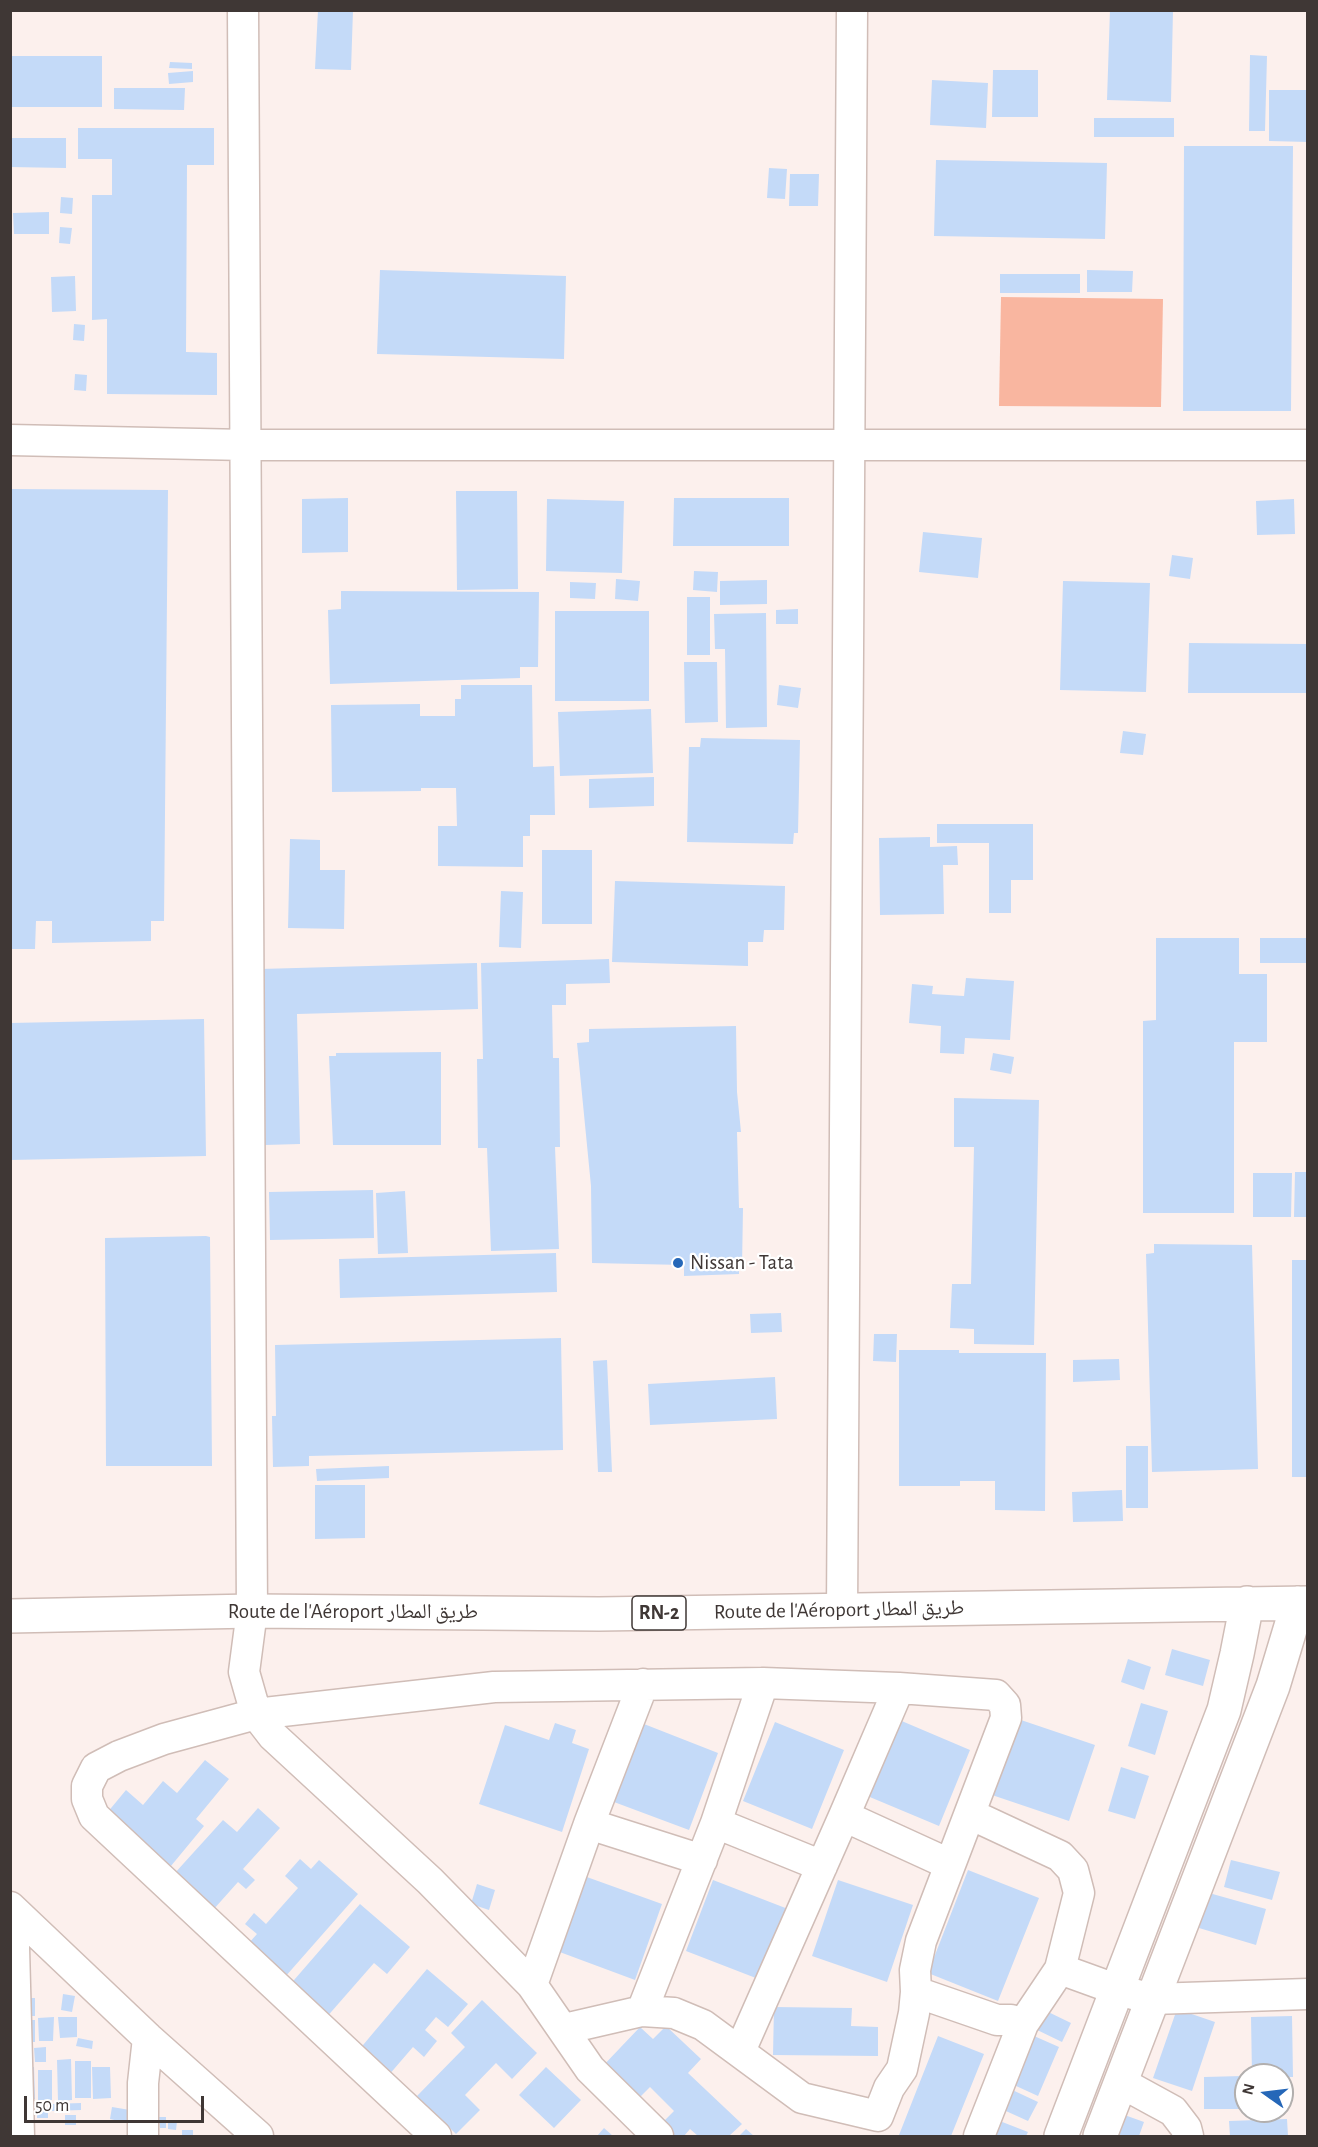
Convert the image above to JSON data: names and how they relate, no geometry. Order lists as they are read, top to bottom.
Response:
{
  "streets": {
    "main road": ["Route de l'Aéroport طريق المطار", "RN-2"]
  },
  "places": ["Nissan - Tata"],
  "scale_bar": "50 m",
  "north": "left"
}
